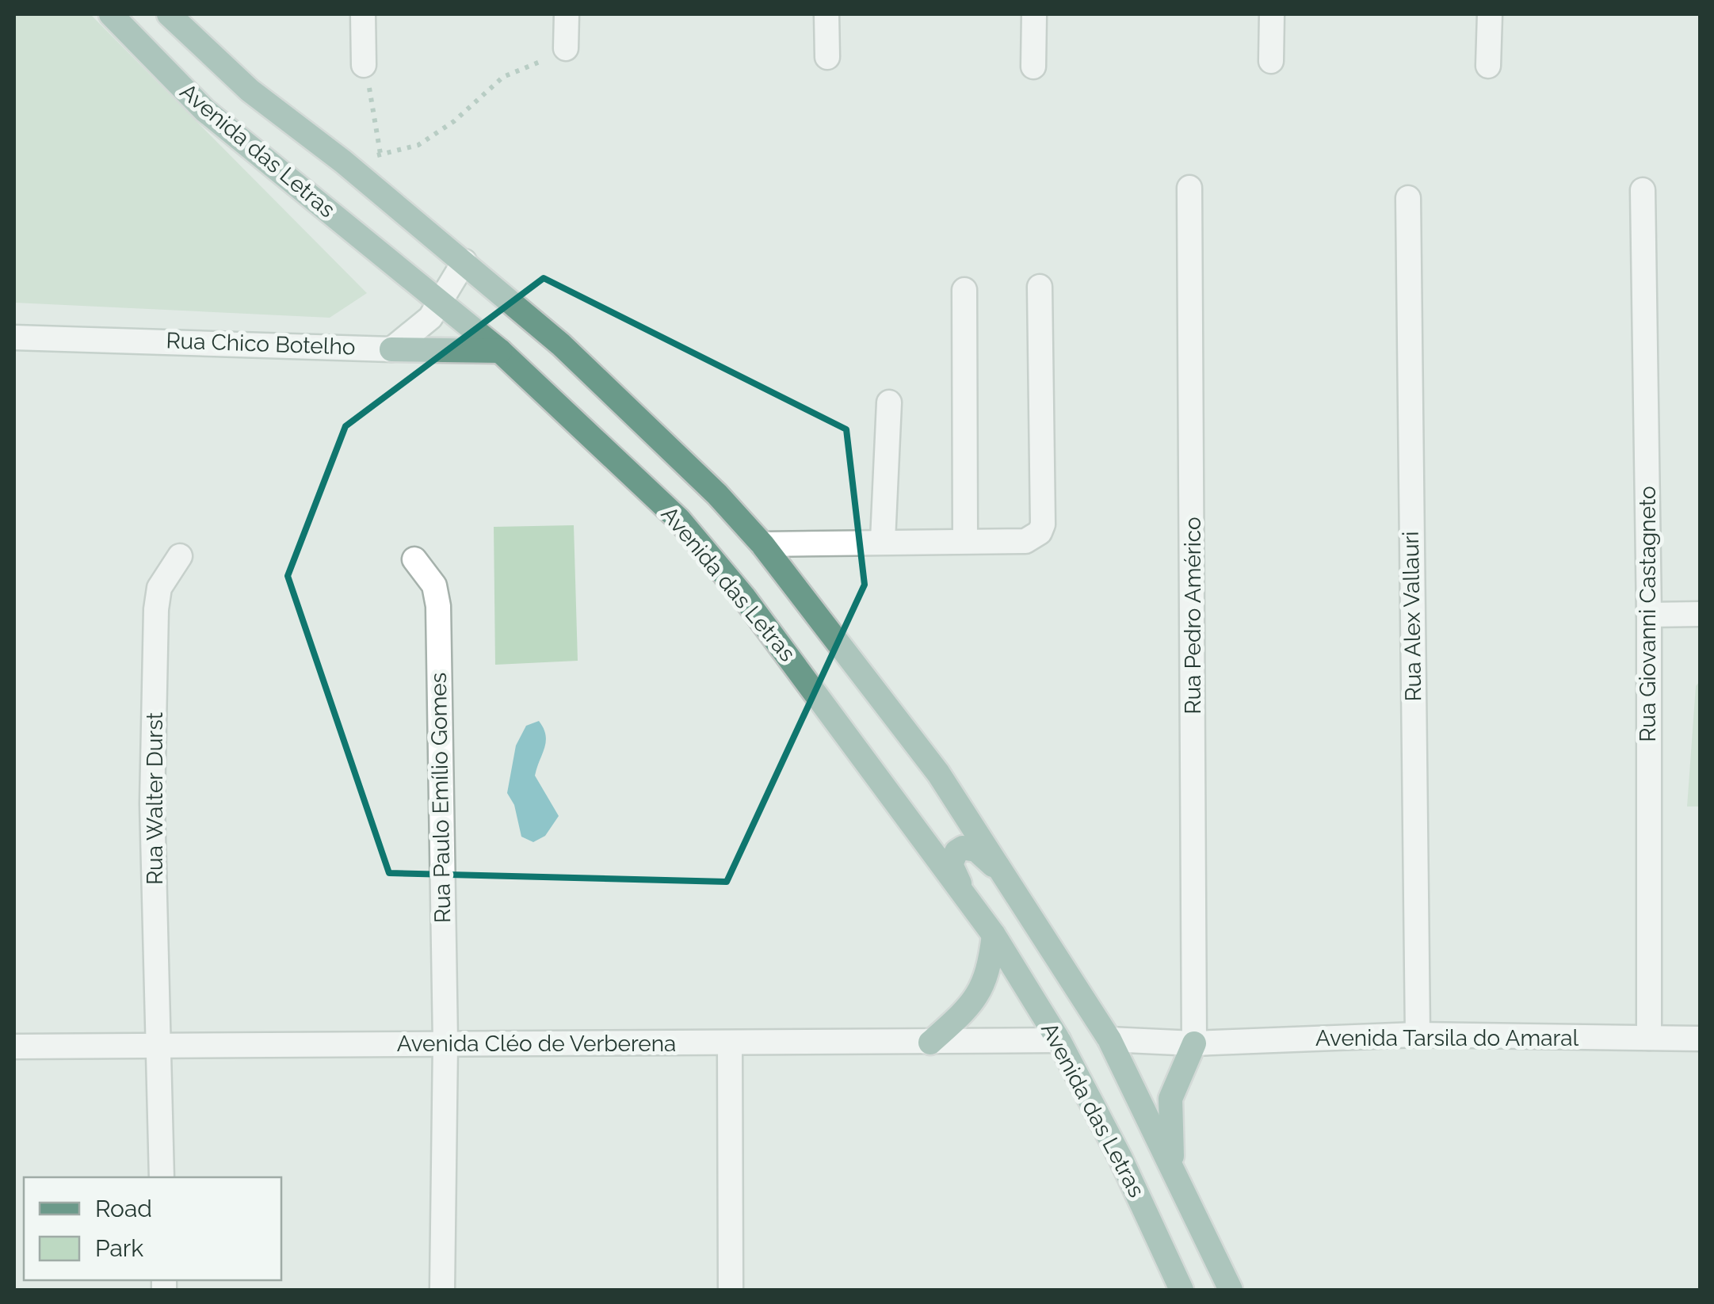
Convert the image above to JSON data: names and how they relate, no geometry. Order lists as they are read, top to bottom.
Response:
{
  "streets": {
    "main road": ["Avenida das Letras"],
    "street": [
      "Rua Chico Botelho",
      "Rua Giovanni Castagneto",
      "Rua Pedro Américo",
      "Rua Alex Vallauri",
      "Rua Paulo Emílio Gomes",
      "Rua Walter Durst",
      "Avenida Tarsila do Amaral",
      "Avenida Cléo de Verberena"
    ]
  },
  "crossings": [
    ["Avenida das Letras", "Avenida Tarsila do Amaral"],
    ["Avenida das Letras", "Avenida Cléo de Verberena"],
    ["Rua Giovanni Castagneto", "Avenida Tarsila do Amaral"],
    ["Rua Pedro Américo", "Avenida Tarsila do Amaral"],
    ["Rua Alex Vallauri", "Avenida Tarsila do Amaral"],
    ["Rua Paulo Emílio Gomes", "Avenida Cléo de Verberena"],
    ["Rua Walter Durst", "Avenida Cléo de Verberena"]
  ],
  "legend": ["Road", "Park"]
}
